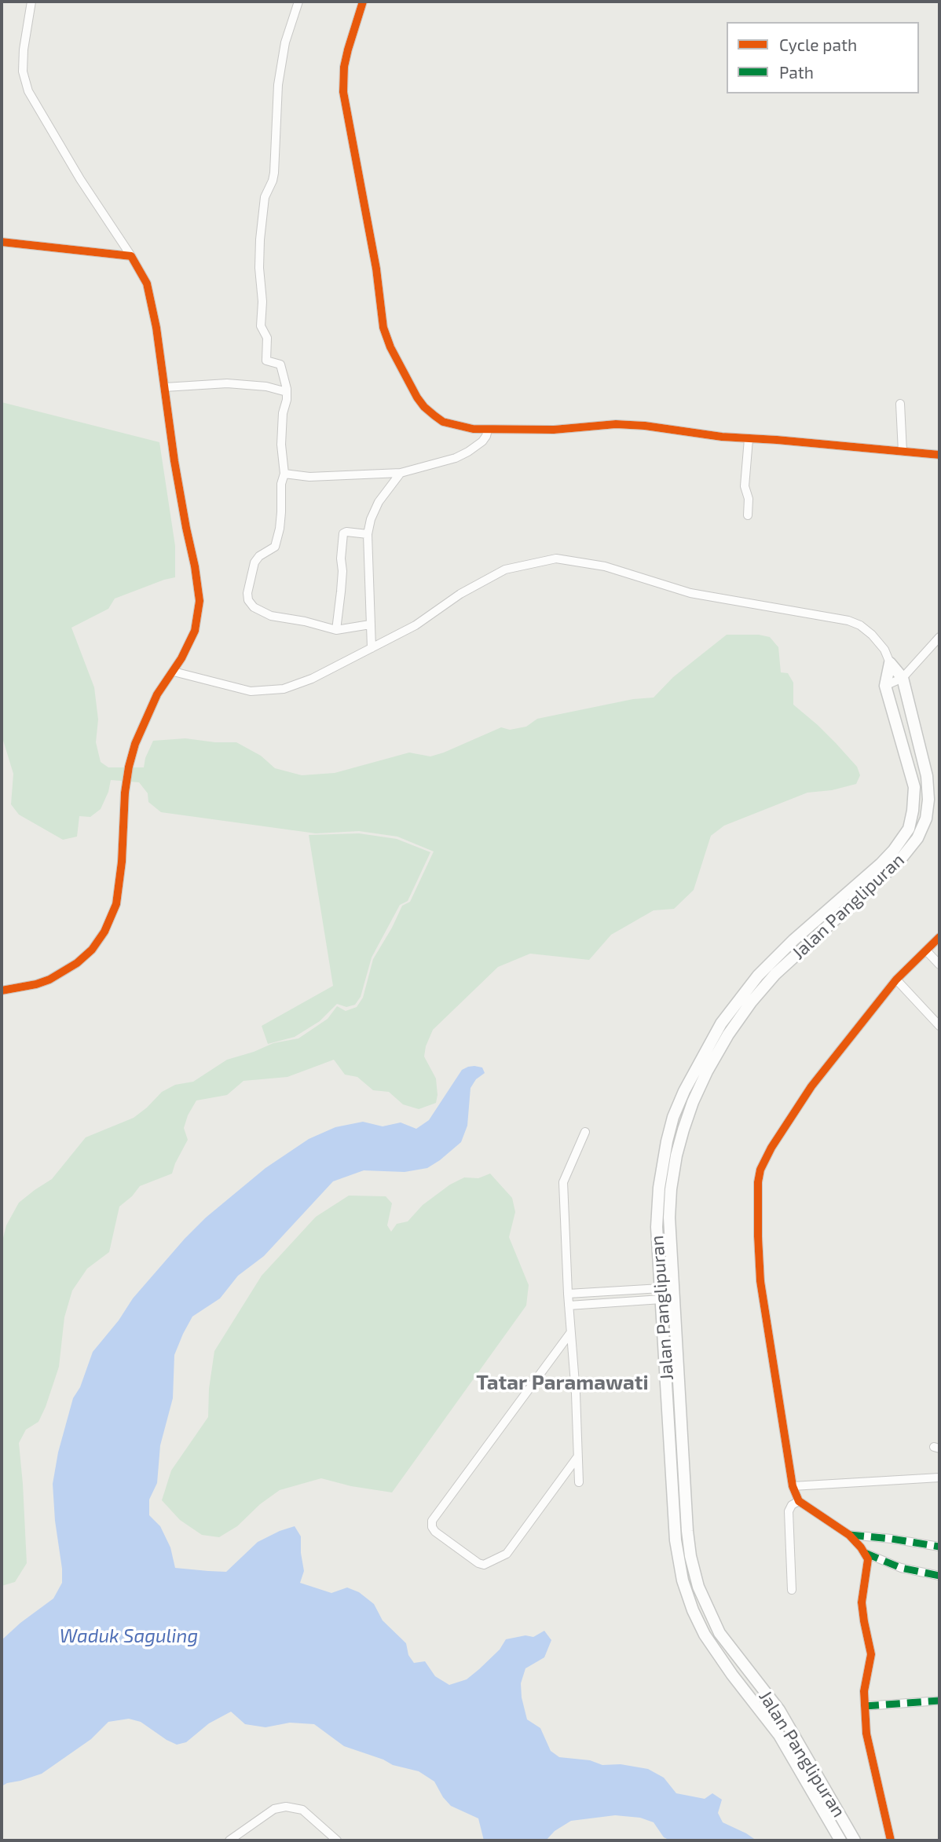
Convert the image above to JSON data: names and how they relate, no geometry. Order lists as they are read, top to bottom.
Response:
{
  "streets": {
    "main road": ["Jalan Panglipuran"]
  },
  "districts": ["Tatar Paramawati"],
  "water": ["Waduk Saguling"],
  "legend": ["Cycle path", "Path"]
}
